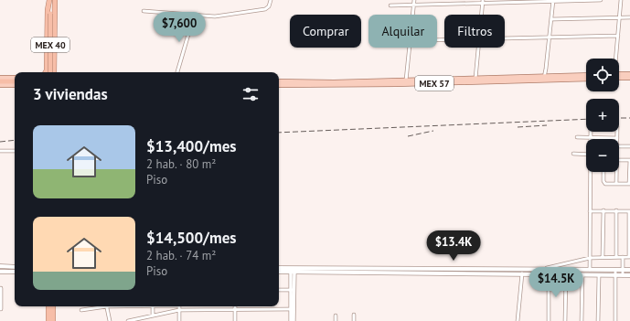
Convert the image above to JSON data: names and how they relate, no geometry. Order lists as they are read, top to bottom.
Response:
{
  "streets": {
    "highway": ["MEX 40"],
    "main road": ["MEX 57"]
  },
  "page": {
    "price": ["$7,600", "$13.4K", "$14.5K"],
    "chip": ["Comprar", "Alquilar", "Filtros"],
    "map_buttons": ["+", "−"],
    "heading": "3 viviendas",
    "list": [
      {
        "name": "$13,400/mes",
        "note": "2 hab. · 80 m² · Piso"
      },
      {
        "name": "$14,500/mes",
        "note": "2 hab. · 74 m² · Piso"
      }
    ]
  }
}
